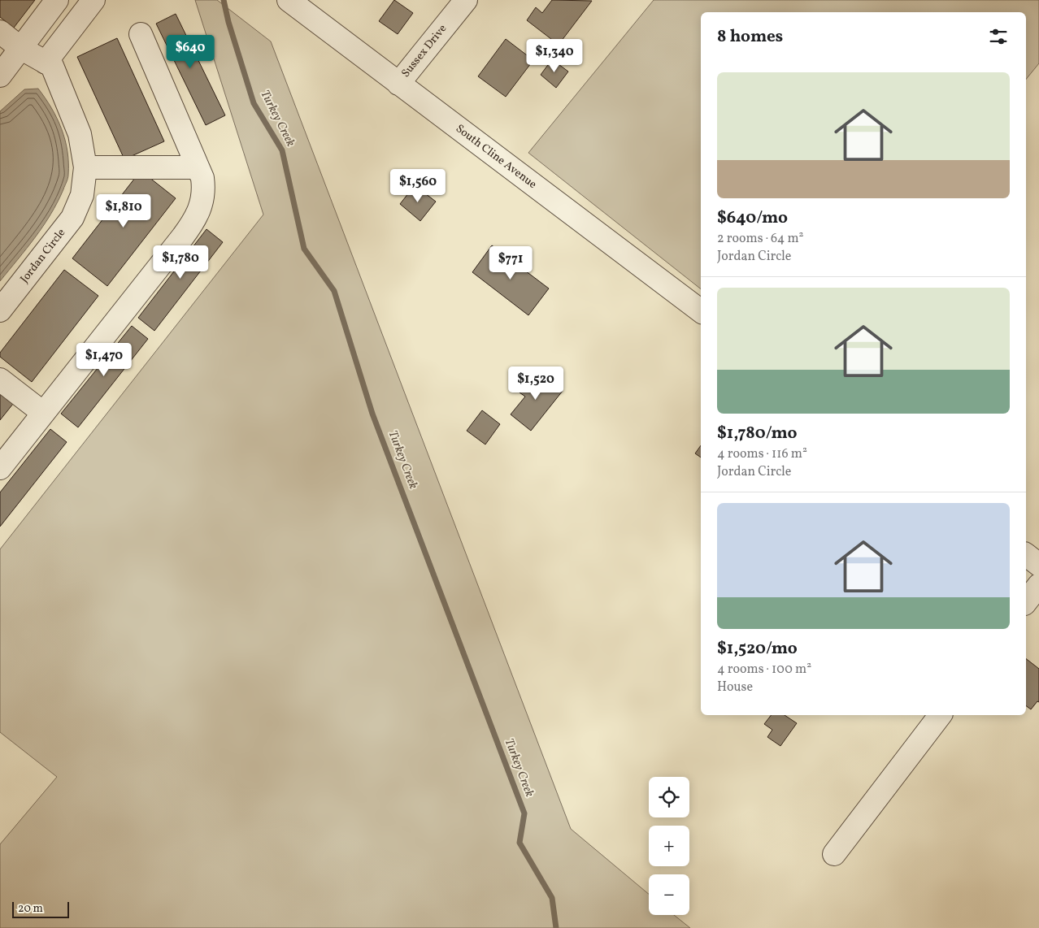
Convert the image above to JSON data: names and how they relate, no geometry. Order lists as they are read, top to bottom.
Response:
{
  "streets": {
    "street": ["Sussex Drive", "South Cline Avenue", "Jordan Circle"]
  },
  "crossings": [
    ["Sussex Drive", "South Cline Avenue"]
  ],
  "water": ["Turkey Creek"],
  "scale_bar": "20 m",
  "page": {
    "heading": "8 homes",
    "price": [
      "$640",
      "$1,340",
      "$1,560",
      "$1,810",
      "$1,780",
      "$771",
      "$1,470",
      "$1,520"
    ],
    "list": [
      {
        "name": "$640/mo",
        "note": "2 rooms · 64 m² · Jordan Circle"
      },
      {
        "name": "$1,780/mo",
        "note": "4 rooms · 116 m² · Jordan Circle"
      },
      {
        "name": "$1,520/mo",
        "note": "4 rooms · 100 m² · House"
      }
    ],
    "map_buttons": ["+", "−"],
    "scale": "20 m"
  }
}
